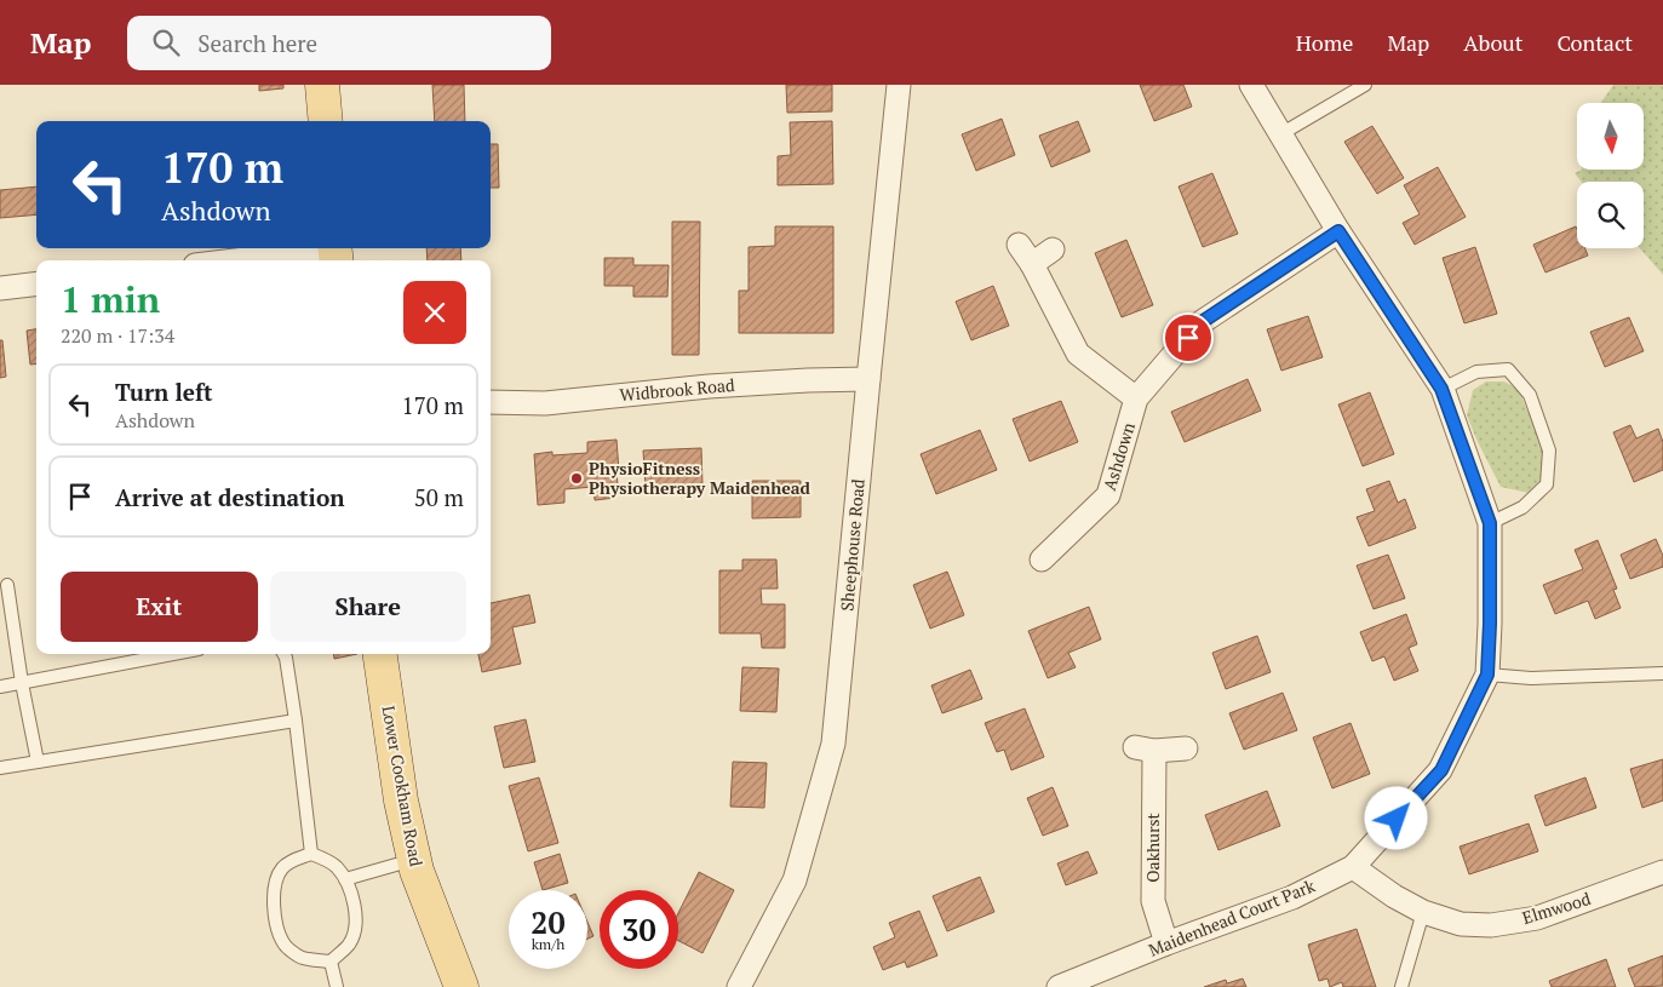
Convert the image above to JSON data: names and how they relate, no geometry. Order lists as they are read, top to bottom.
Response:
{
  "streets": {
    "main road": ["Lower Cookham Road"],
    "street": [
      "Widbrook Road",
      "Ashdown",
      "Sheephouse Road",
      "Oakhurst",
      "Elmwood",
      "Maidenhead Court Park"
    ]
  },
  "crossings": [
    ["Widbrook Road", "Sheephouse Road"],
    ["Ashdown", "Maidenhead Court Park"],
    ["Oakhurst", "Maidenhead Court Park"],
    ["Elmwood", "Maidenhead Court Park"]
  ],
  "places": ["PhysioFitness Physiotherapy Maidenhead"],
  "north": "bottom",
  "page": {
    "header": "Map",
    "search": "Search here",
    "nav": [
      "Home",
      "Map",
      "About",
      "Contact"
    ],
    "turn": ["170 m", "Ashdown"],
    "heading": ["1 min", "220 m · 17:34"],
    "list": [
      {
        "name": "Turn left",
        "note": "Ashdown",
        "value": "170 m"
      },
      {
        "name": "Arrive at destination",
        "value": "50 m"
      }
    ],
    "buttons": ["Exit", "Share"],
    "speed": "20 km/h",
    "limit": "30"
  }
}
